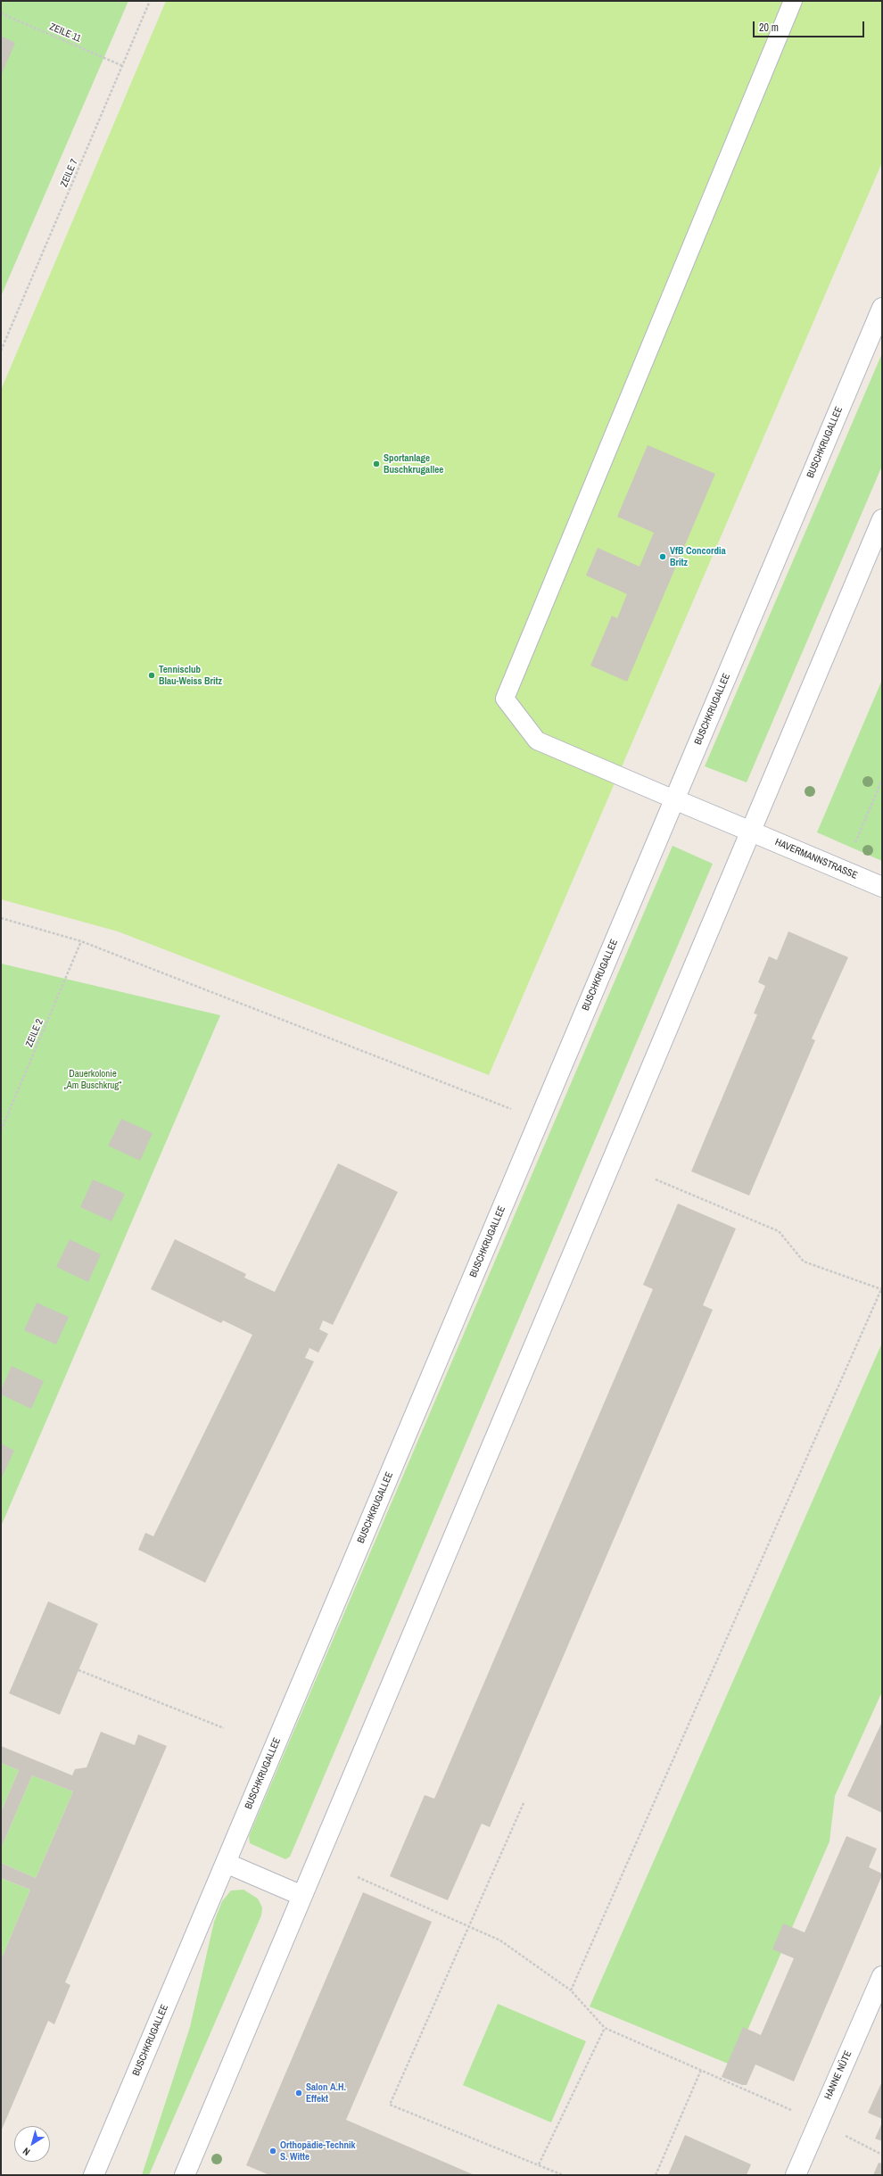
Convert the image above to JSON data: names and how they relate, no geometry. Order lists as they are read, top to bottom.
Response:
{
  "streets": {
    "main road": ["BUSCHKRUGALLEE", "HAVERMANNSTRASSE", "HANNE NÜTE"],
    "path": ["ZEILE 11", "ZEILE 7", "ZEILE 2"]
  },
  "crossings": [
    ["ZEILE 11", "ZEILE 7"],
    ["BUSCHKRUGALLEE", "HAVERMANNSTRASSE"]
  ],
  "parks": ["Dauerkolonie „Am Buschkrug“"],
  "places": [
    "Sportanlage Buschkrugallee",
    "VfB Concordia Britz",
    "Tennisclub Blau-Weiss Britz",
    "Salon A.H. Effekt",
    "Orthopädie-Technik S. Witte"
  ],
  "scale_bar": "20 m",
  "north": "bottom left"
}
